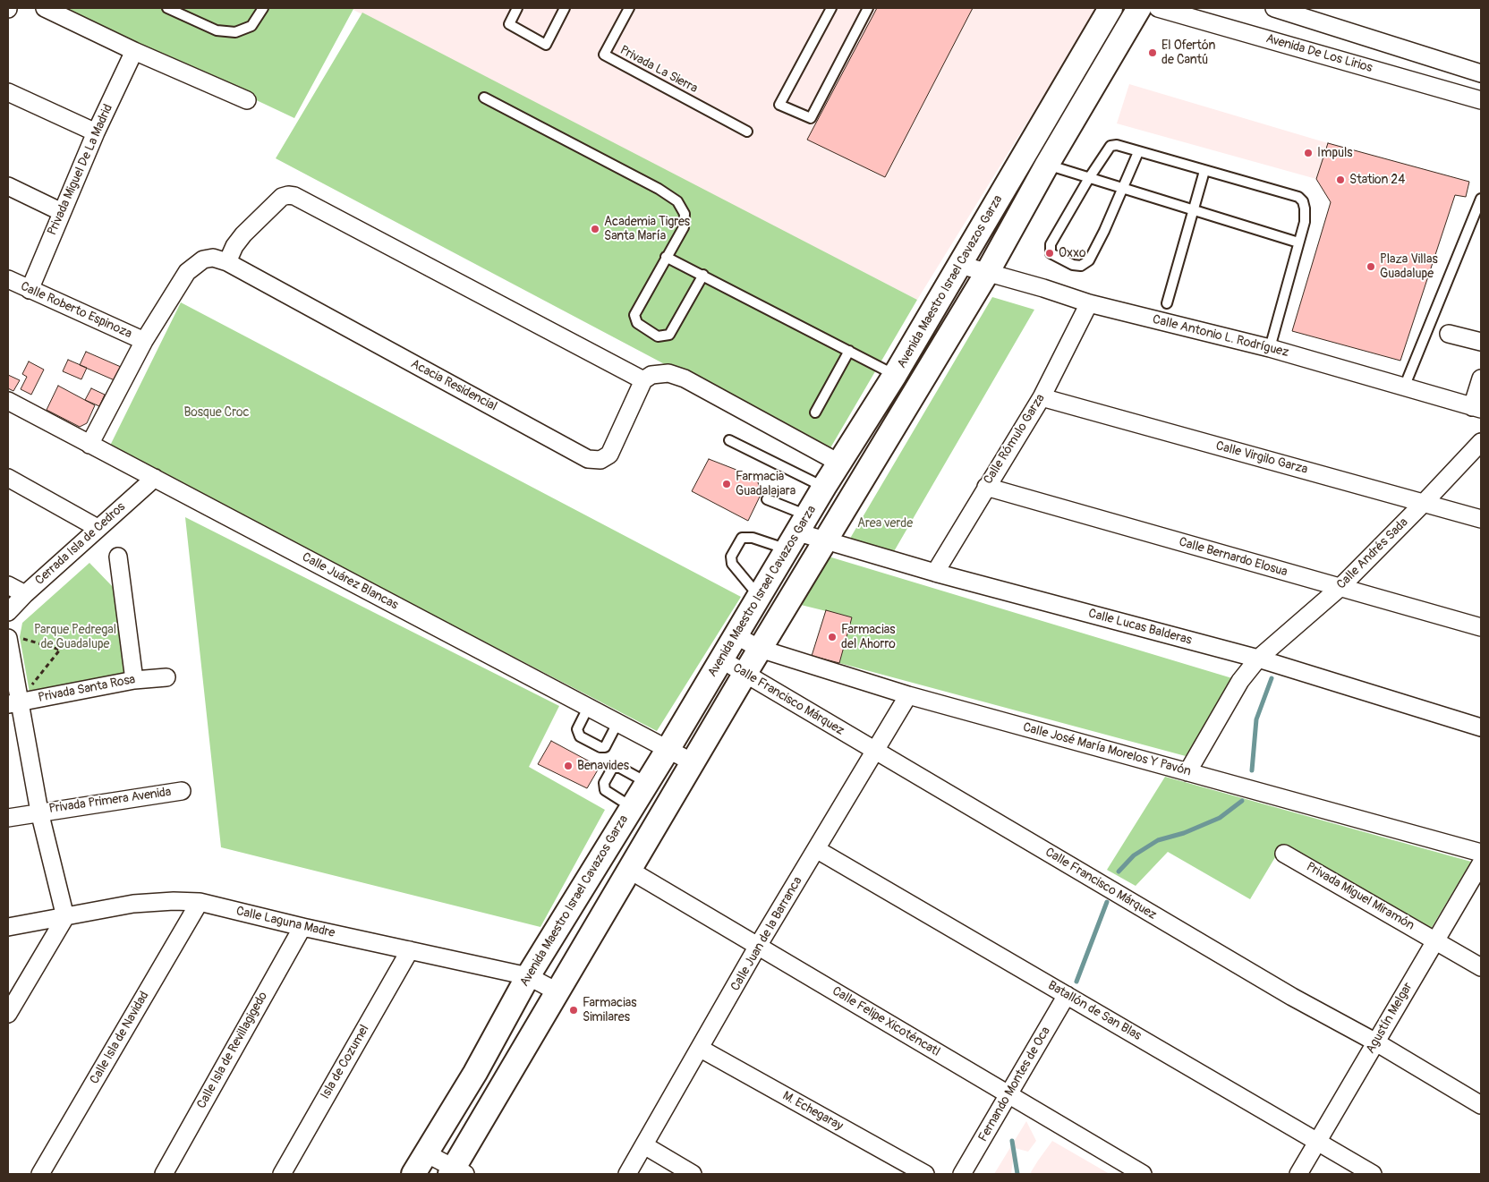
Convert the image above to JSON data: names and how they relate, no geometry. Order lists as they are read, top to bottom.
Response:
{
  "streets": {
    "main road": ["Avenida Maestro Israel Cavazos Garza"],
    "street": [
      "Avenida De Los Lirios",
      "Privada Miguel De La Madrid",
      "Calle Roberto Espinoza",
      "Calle Antonio L. Rodríguez",
      "Acacia Residencial",
      "Calle Rómulo Garza",
      "Calle Virgilo Garza",
      "Cerrada Isla de Cedros",
      "Calle Andrés Sada",
      "Calle Bernardo Elosua",
      "Calle Juárez Blancas",
      "Calle Lucas Balderas",
      "Privada Santa Rosa",
      "Calle Francisco Márquez",
      "Calle José María Morelos Y Pavón",
      "Privada Primera Avenida",
      "Privada Miguel Miramón",
      "Calle Laguna Madre",
      "Calle Juan de la Barranca",
      "Batallón de San Blas",
      "Agustín Melgar",
      "Calle Felipe Xicoténcatl",
      "Calle Isla de Navidad",
      "Calle Isla de Revillagigedo",
      "Isla de Cozumel",
      "Fernando Montes de Oca",
      "M. Echegaray"
    ],
    "lane": ["Privada La Sierra"]
  },
  "crossings": [
    ["Privada Miguel De La Madrid", "Calle Roberto Espinoza"],
    ["Avenida Maestro Israel Cavazos Garza", "Calle Antonio L. Rodríguez"],
    ["Avenida Maestro Israel Cavazos Garza", "Calle Juárez Blancas"],
    ["Avenida Maestro Israel Cavazos Garza", "Calle Lucas Balderas"],
    ["Avenida Maestro Israel Cavazos Garza", "Calle Francisco Márquez"],
    ["Avenida Maestro Israel Cavazos Garza", "Calle José María Morelos Y Pavón"],
    ["Avenida Maestro Israel Cavazos Garza", "Calle Laguna Madre"],
    ["Avenida Maestro Israel Cavazos Garza", "Calle Felipe Xicoténcatl"],
    ["Calle Antonio L. Rodríguez", "Calle Rómulo Garza"],
    ["Calle Rómulo Garza", "Calle Virgilo Garza"],
    ["Calle Rómulo Garza", "Calle Bernardo Elosua"],
    ["Calle Rómulo Garza", "Calle Lucas Balderas"],
    ["Calle Virgilo Garza", "Calle Andrés Sada"],
    ["Cerrada Isla de Cedros", "Calle Juárez Blancas"],
    ["Calle Andrés Sada", "Calle Bernardo Elosua"],
    ["Calle Andrés Sada", "Calle Lucas Balderas"],
    ["Calle Andrés Sada", "Calle José María Morelos Y Pavón"],
    ["Calle Francisco Márquez", "Calle Juan de la Barranca"],
    ["Calle Francisco Márquez", "Agustín Melgar"],
    ["Calle José María Morelos Y Pavón", "Calle Juan de la Barranca"],
    ["Privada Miguel Miramón", "Agustín Melgar"],
    ["Calle Laguna Madre", "Calle Isla de Navidad"],
    ["Calle Laguna Madre", "Calle Isla de Revillagigedo"],
    ["Calle Laguna Madre", "Isla de Cozumel"],
    ["Calle Juan de la Barranca", "Batallón de San Blas"],
    ["Calle Juan de la Barranca", "Calle Felipe Xicoténcatl"],
    ["Calle Juan de la Barranca", "M. Echegaray"],
    ["Batallón de San Blas", "Agustín Melgar"],
    ["Batallón de San Blas", "Fernando Montes de Oca"],
    ["Calle Felipe Xicoténcatl", "Fernando Montes de Oca"]
  ],
  "parks": ["Bosque Croc", "Area verde", "Parque Pedregal de Guadalupe"],
  "places": [
    "El Ofertón de Cantú",
    "Impuls",
    "Station 24",
    "Academia Tigres Santa María",
    "Oxxo",
    "Plaza Villas Guadalupe",
    "Farmacia Guadalajara",
    "Farmacias del Ahorro",
    "Benavides",
    "Farmacias Similares"
  ]
}
